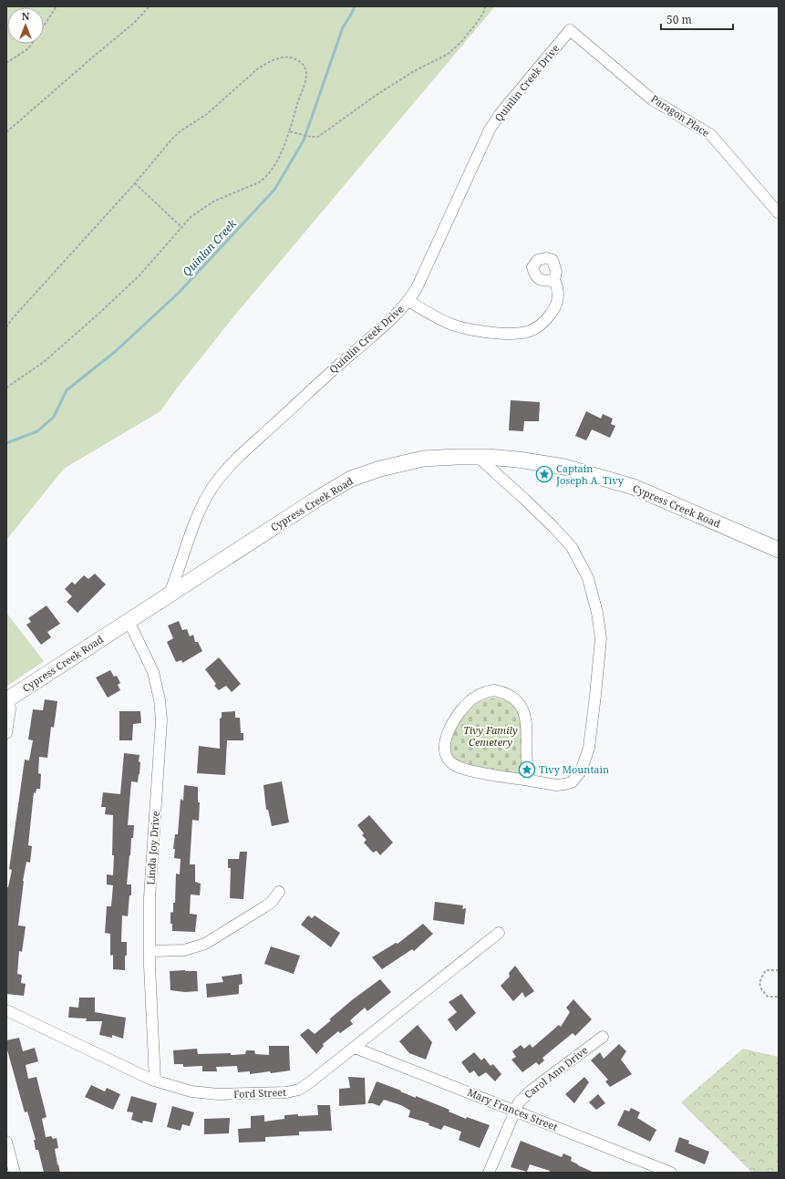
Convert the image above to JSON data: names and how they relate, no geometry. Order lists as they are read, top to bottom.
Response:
{
  "streets": {
    "main road": ["Cypress Creek Road"],
    "street": [
      "Quinlin Creek Drive",
      "Paragon Place",
      "Linda Joy Drive",
      "Carol Ann Drive",
      "Ford Street",
      "Mary Frances Street"
    ]
  },
  "crossings": [
    ["Quinlin Creek Drive", "Paragon Place"],
    ["Quinlin Creek Drive", "Cypress Creek Road"],
    ["Cypress Creek Road", "Linda Joy Drive"],
    ["Linda Joy Drive", "Ford Street"],
    ["Carol Ann Drive", "Mary Frances Street"],
    ["Ford Street", "Mary Frances Street"]
  ],
  "water": ["Quinlan Creek"],
  "parks": ["Tivy Family Cemetery"],
  "places": {
    "place": ["Captain Joseph A. Tivy", "Tivy Mountain"]
  },
  "scale_bar": "50 m",
  "north": "top"
}
